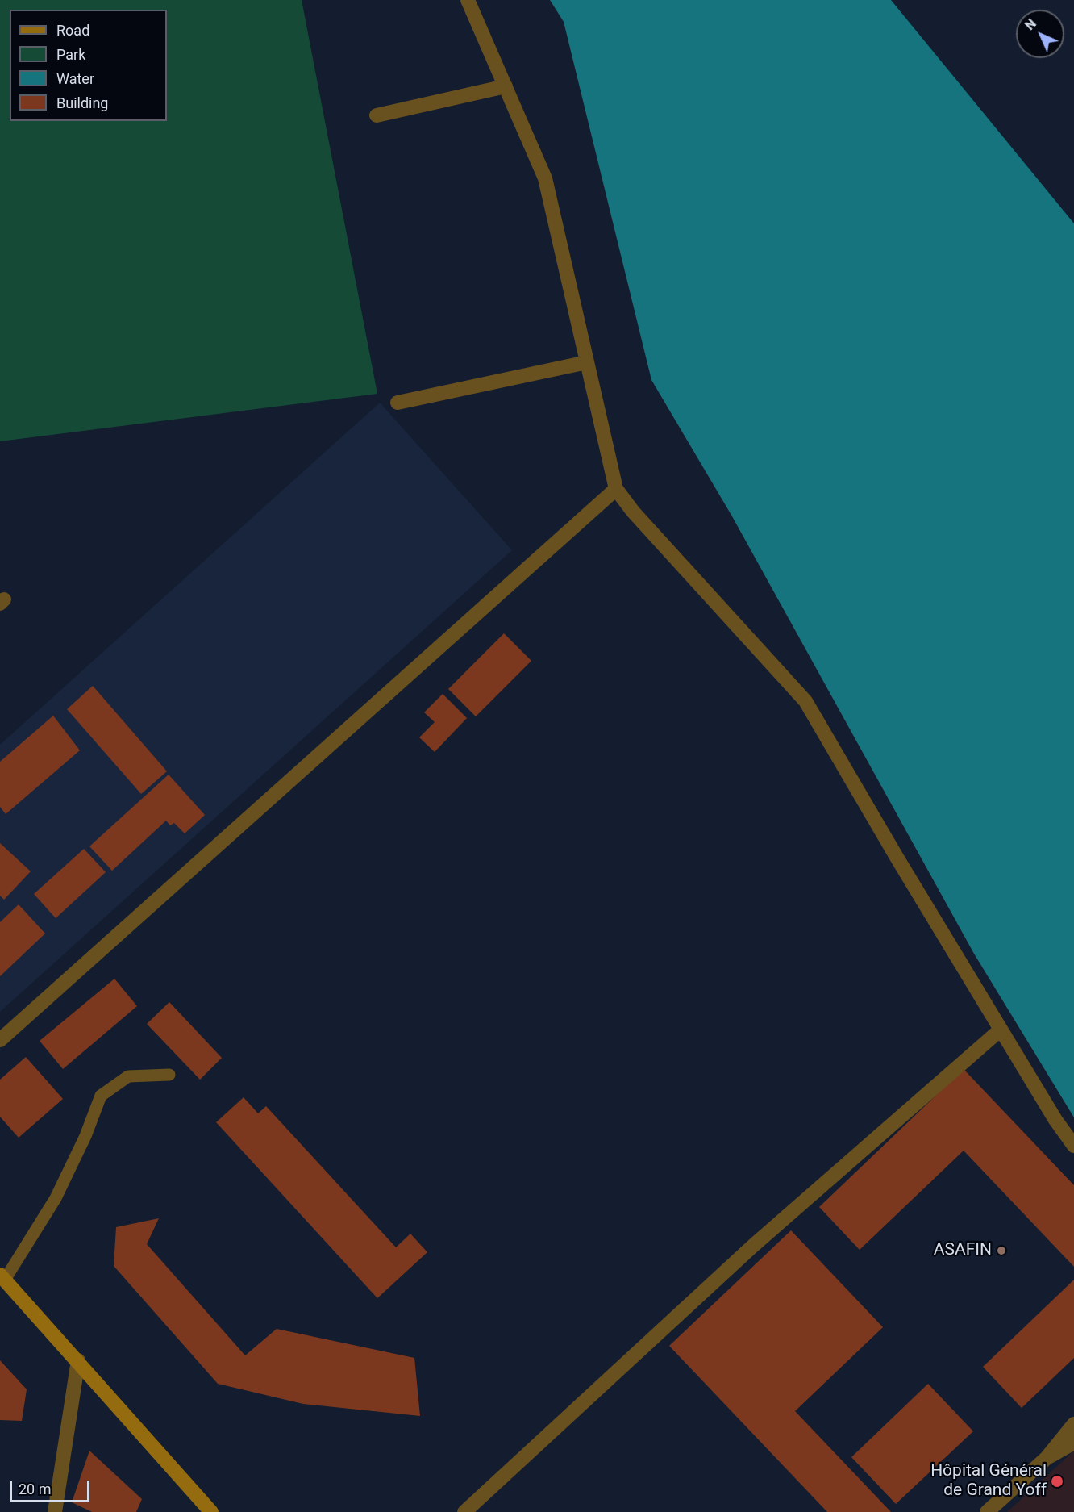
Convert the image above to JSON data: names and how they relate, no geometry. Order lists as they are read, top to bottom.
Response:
{
  "places": ["ASAFIN", "Hôpital Général de Grand Yoff"],
  "legend": [
    "Road",
    "Park",
    "Water",
    "Building"
  ],
  "scale_bar": "20 m",
  "north": "top left"
}
